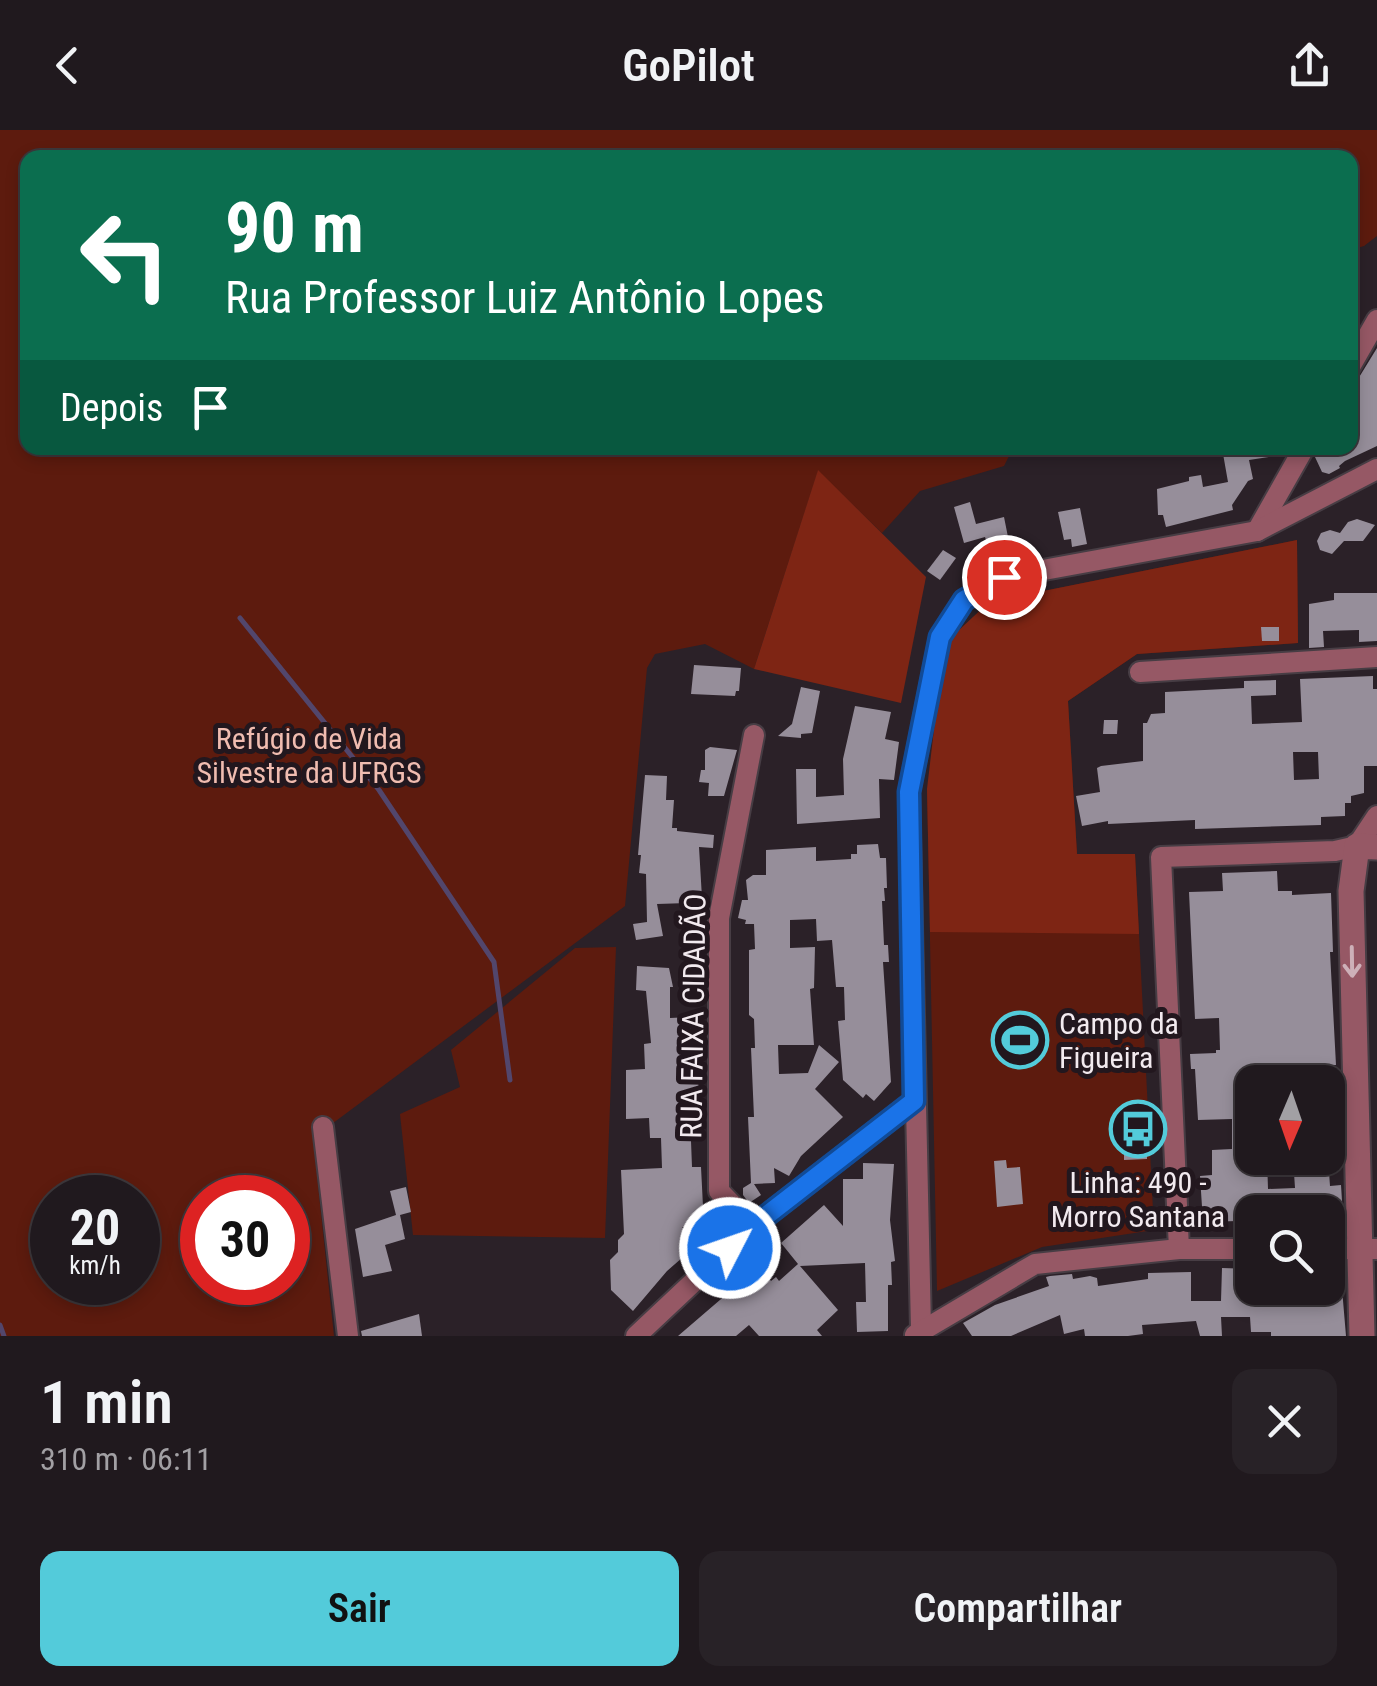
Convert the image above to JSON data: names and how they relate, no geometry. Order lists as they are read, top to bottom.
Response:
{
  "streets": {
    "street": ["RUA FAIXA CIDADÃO"]
  },
  "parks": ["Refúgio de Vida Silvestre da UFRGS"],
  "places": {
    "sports": ["Campo da Figueira"],
    "bus stop": ["Linha: 490 - Morro Santana"]
  },
  "north": "bottom",
  "page": {
    "header": "GoPilot",
    "turn": ["90 m", "Rua Professor Luiz Antônio Lopes"],
    "then": "Depois",
    "speed": "20 km/h",
    "limit": "30",
    "heading": ["1 min", "310 m · 06:11"],
    "buttons": ["Sair", "Compartilhar"]
  }
}
